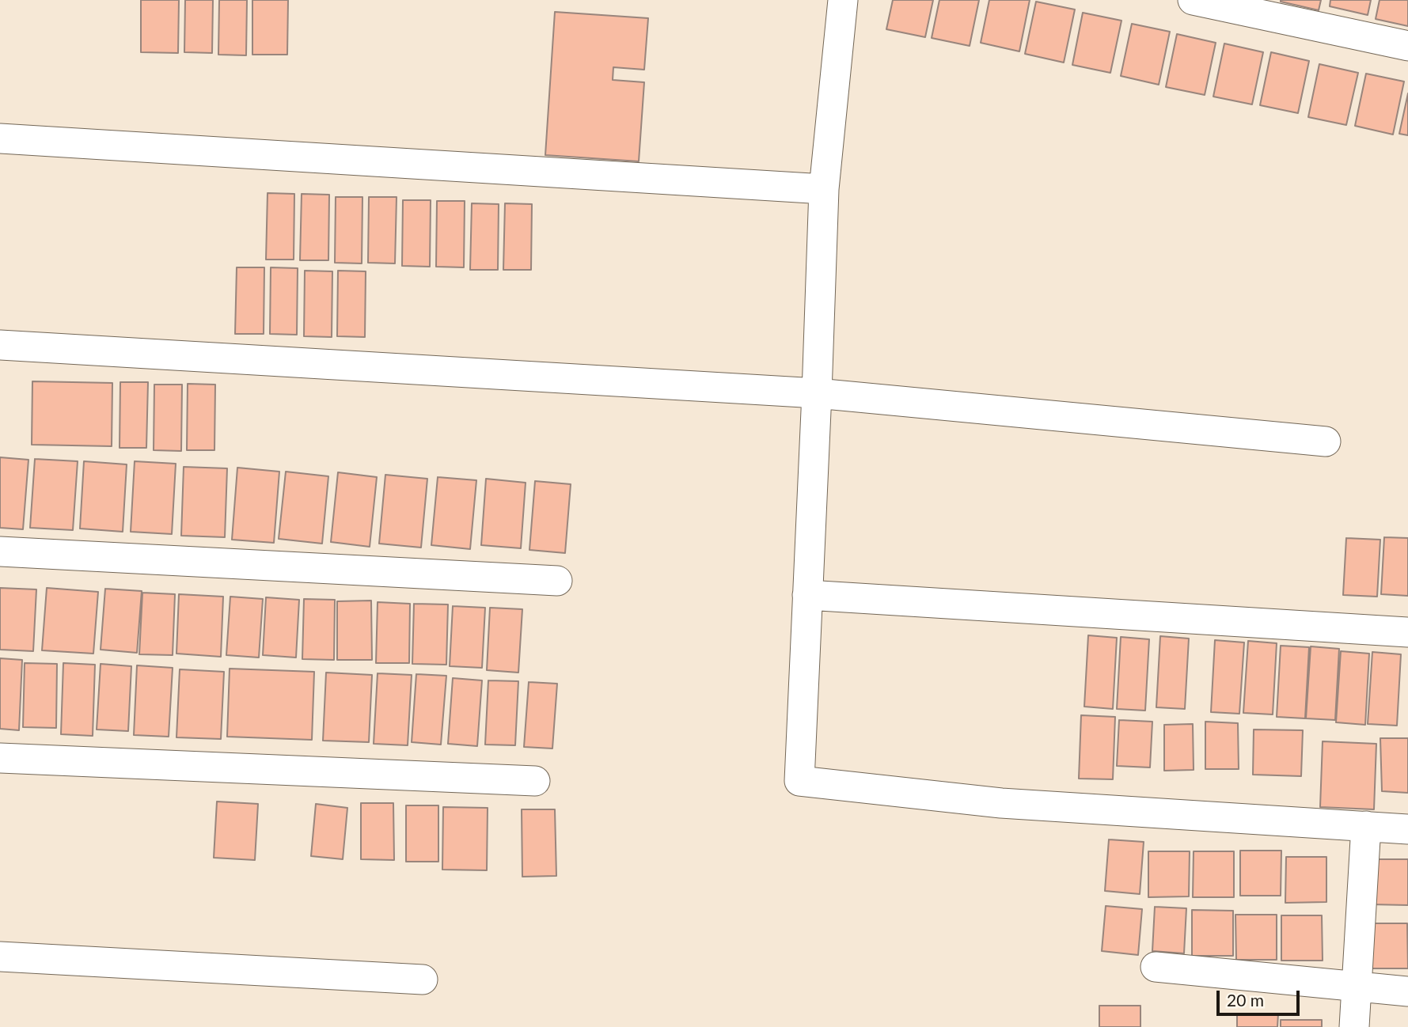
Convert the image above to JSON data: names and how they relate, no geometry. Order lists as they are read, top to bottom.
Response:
{
  "scale_bar": "20 m"
}
